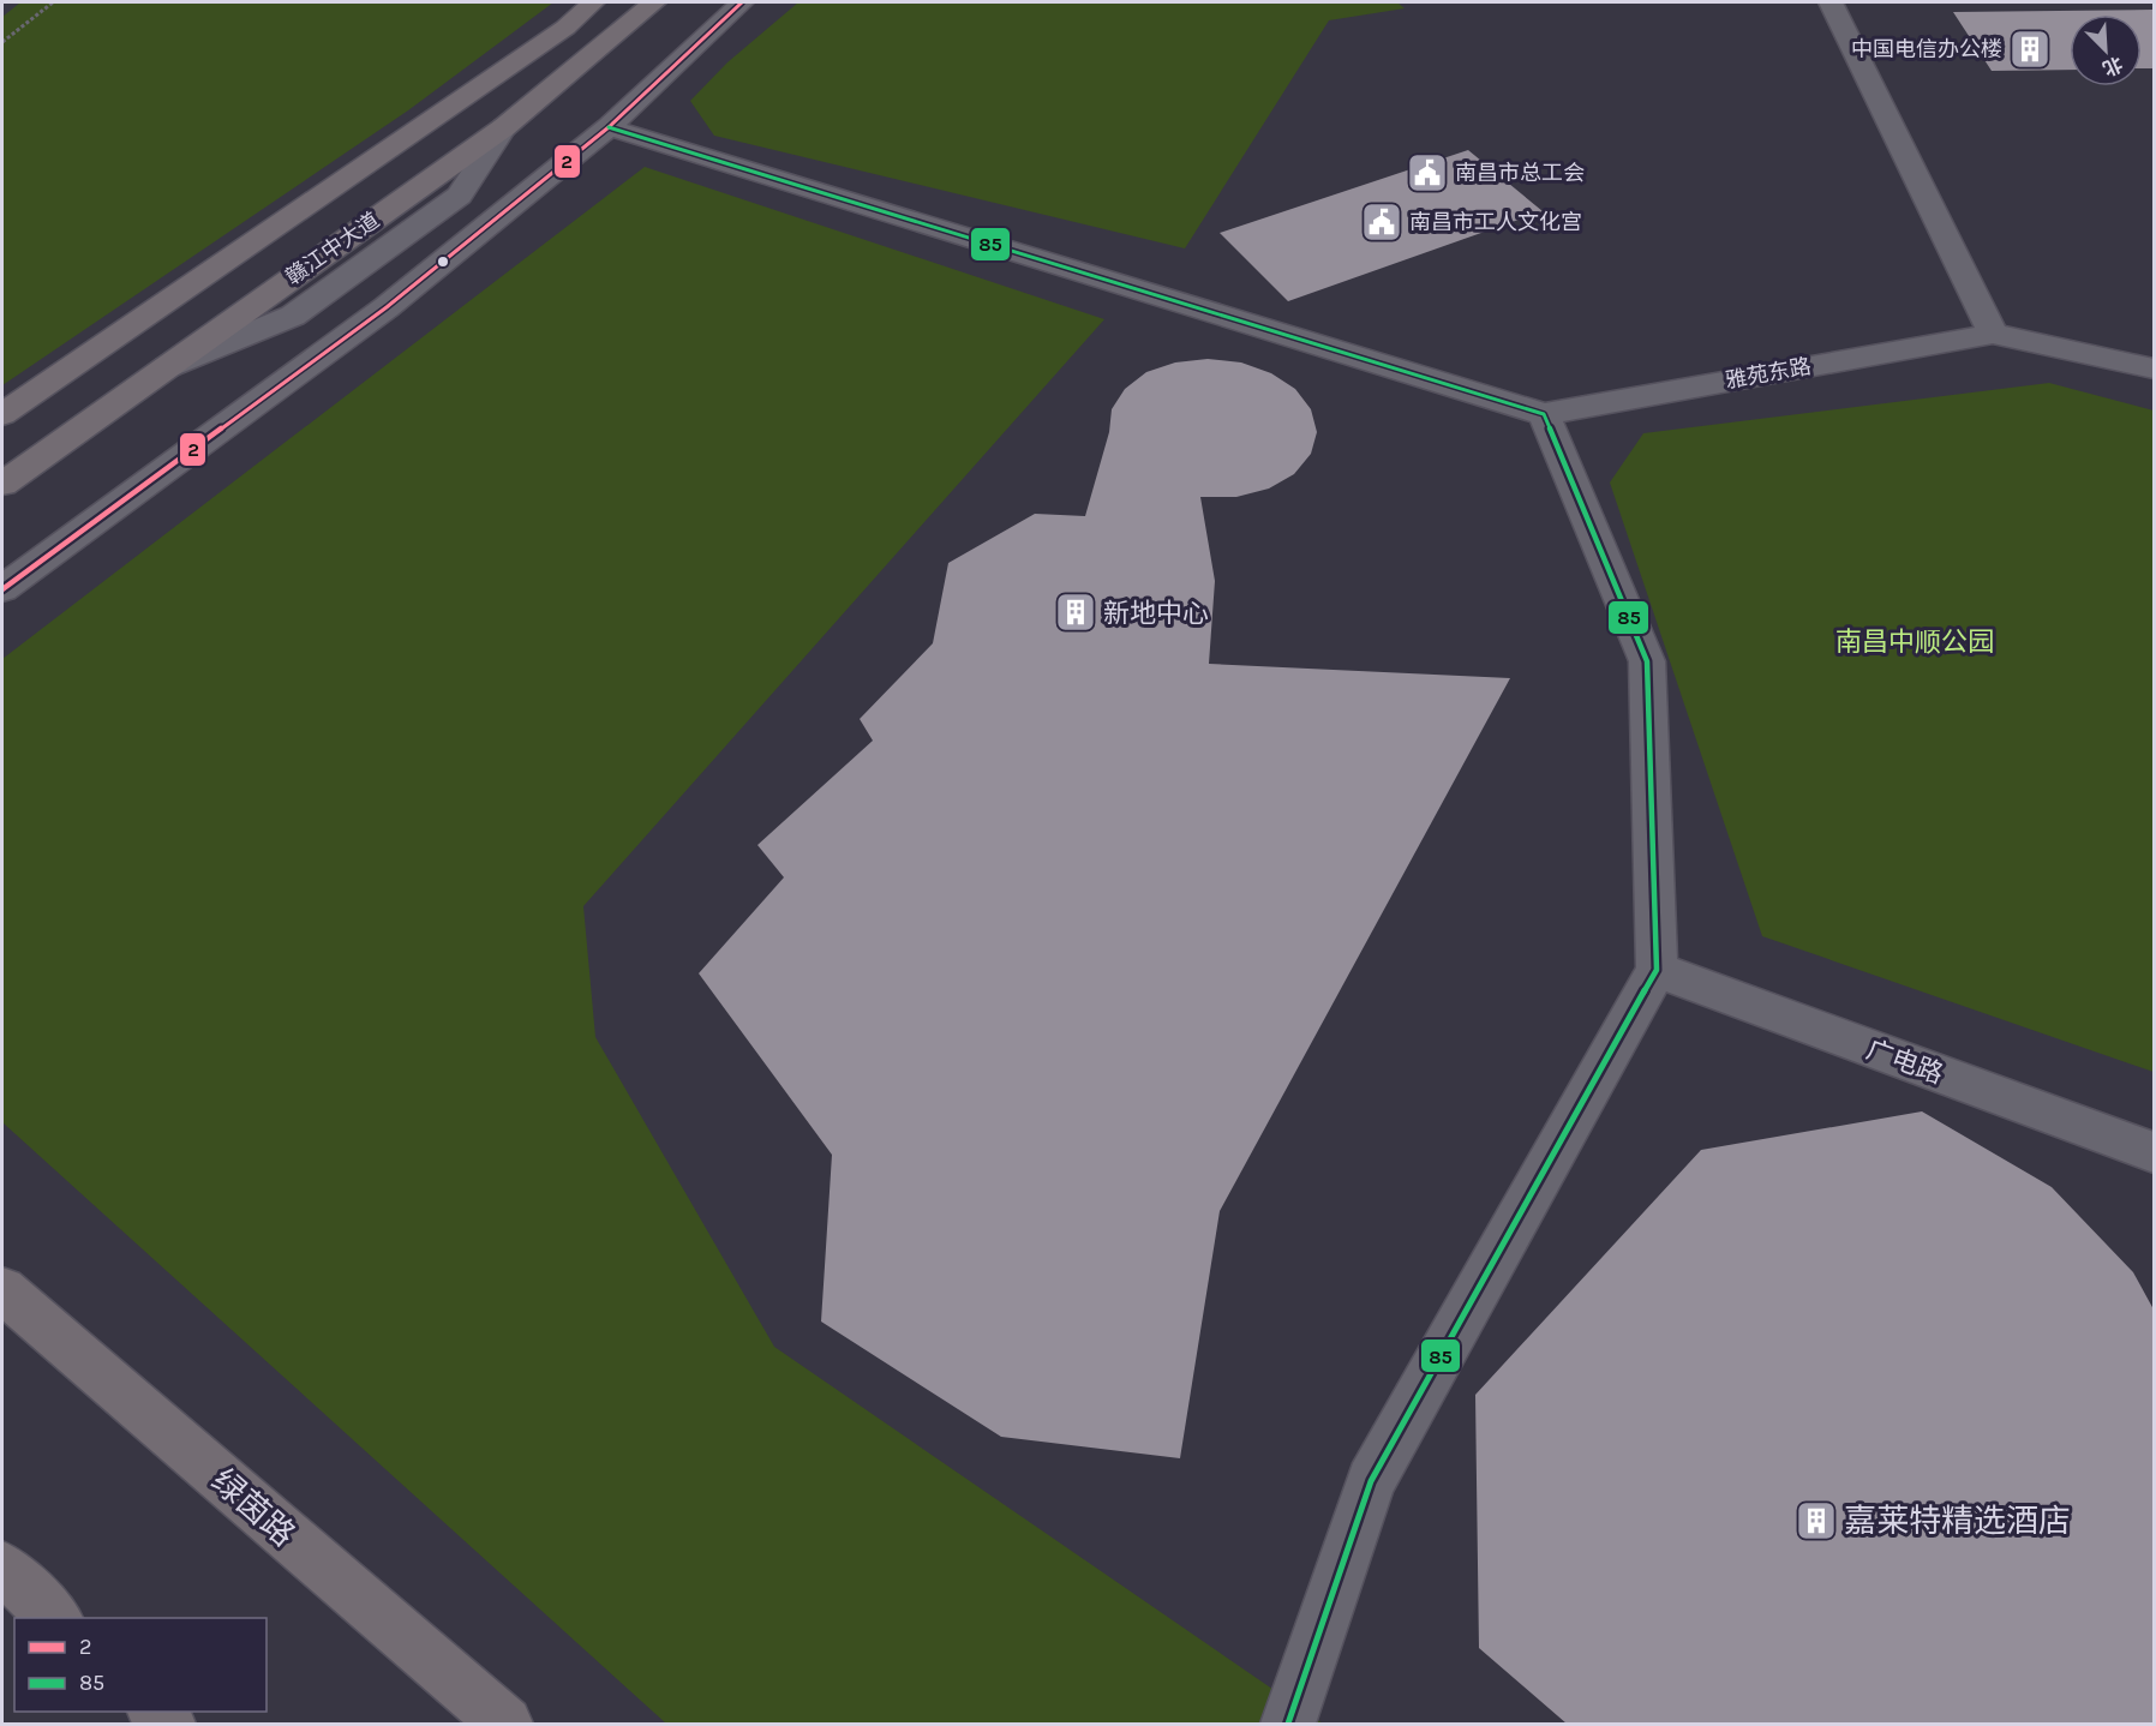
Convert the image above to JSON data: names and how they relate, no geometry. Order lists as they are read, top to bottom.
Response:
{
  "streets": {
    "main road": ["赣江中大道", "绿茵路"],
    "street": ["雅苑东路", "广电路"]
  },
  "parks": ["南昌中顺公园"],
  "places": {
    "building": ["中国电信办公楼", "新地中心", "嘉莱特精选酒店"],
    "public building": ["南昌市总工会", "南昌市工人文化宫"]
  },
  "lines": ["transit line 2", "transit line 85"],
  "legend": ["2", "85"],
  "north": "bottom right"
}
